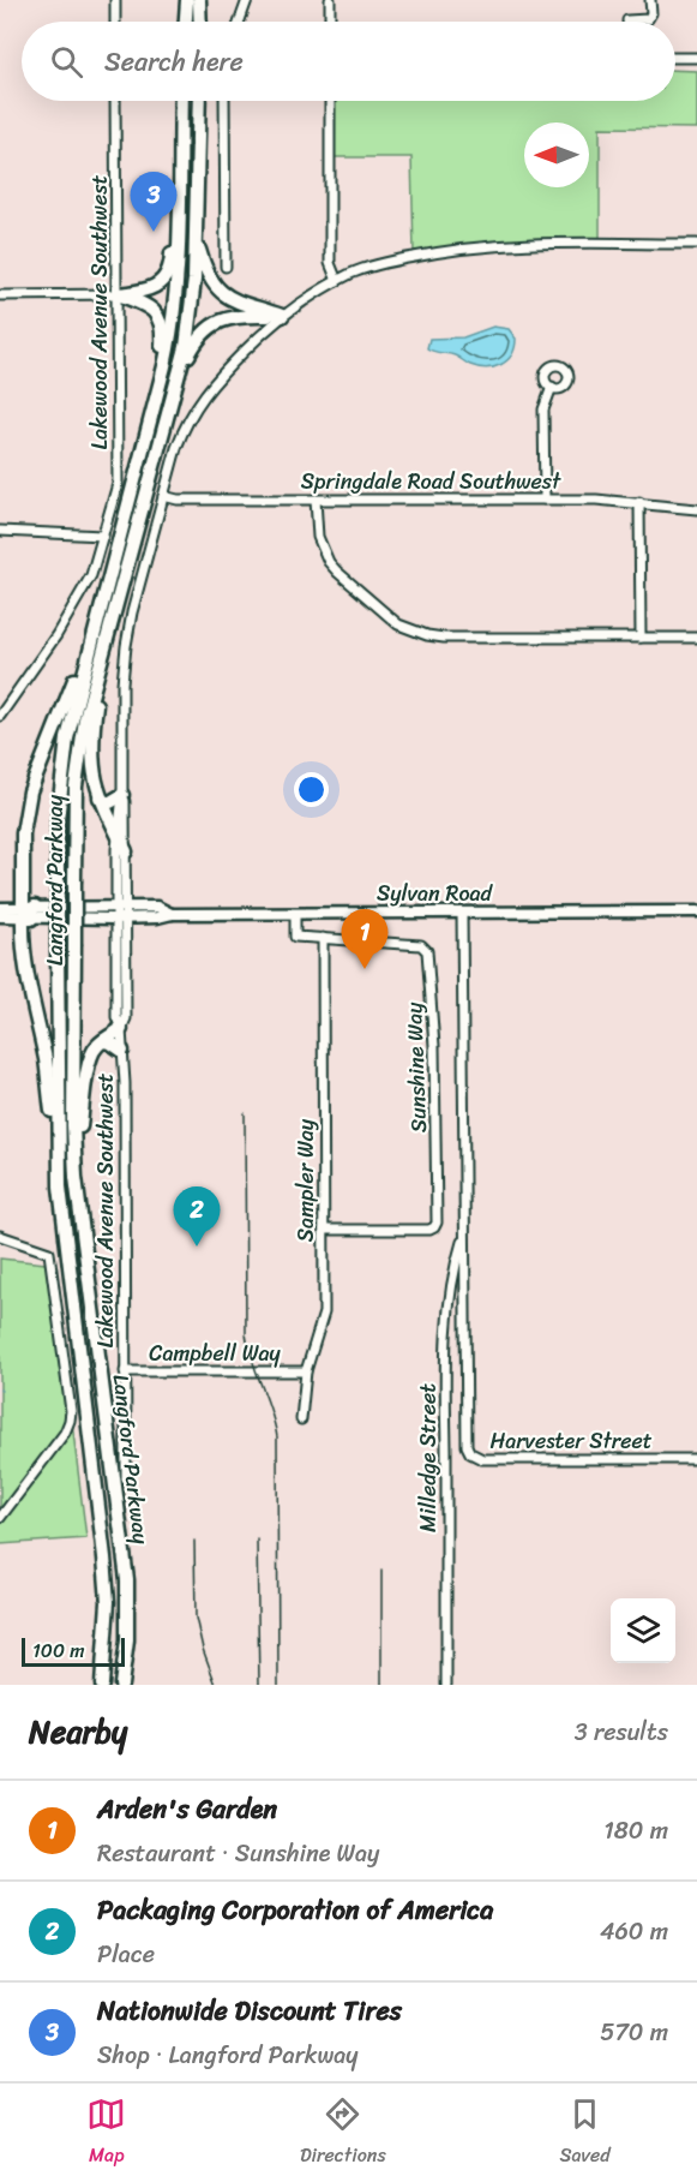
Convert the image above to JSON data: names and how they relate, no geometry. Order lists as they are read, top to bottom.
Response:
{
  "streets": {
    "highway": ["Langford Parkway"],
    "main road": ["Sylvan Road"],
    "street": [
      "Lakewood Avenue Southwest",
      "Springdale Road Southwest",
      "Sunshine Way",
      "Sampler Way",
      "Campbell Way",
      "Harvester Street",
      "Milledge Street"
    ]
  },
  "crossings": [
    ["Lakewood Avenue Southwest", "Springdale Road Southwest"],
    ["Lakewood Avenue Southwest", "Sylvan Road"],
    ["Lakewood Avenue Southwest", "Campbell Way"],
    ["Sylvan Road", "Sunshine Way"],
    ["Sylvan Road", "Milledge Street"],
    ["Sunshine Way", "Sampler Way"],
    ["Sampler Way", "Campbell Way"],
    ["Harvester Street", "Milledge Street"]
  ],
  "scale_bar": "100 m",
  "north": "left",
  "page": {
    "search": "Search here",
    "pins": ["3", "1", "2"],
    "scale": "100 m",
    "heading": ["Nearby", "3 results"],
    "list": [
      {
        "mark": "1",
        "name": "Arden's Garden",
        "note": "Restaurant · Sunshine Way",
        "value": "180 m"
      },
      {
        "mark": "2",
        "name": "Packaging Corporation of America",
        "note": "Place",
        "value": "460 m"
      },
      {
        "mark": "3",
        "name": "Nationwide Discount Tires",
        "note": "Shop · Langford Parkway",
        "value": "570 m"
      }
    ],
    "nav": ["Map", "Directions", "Saved"]
  }
}
